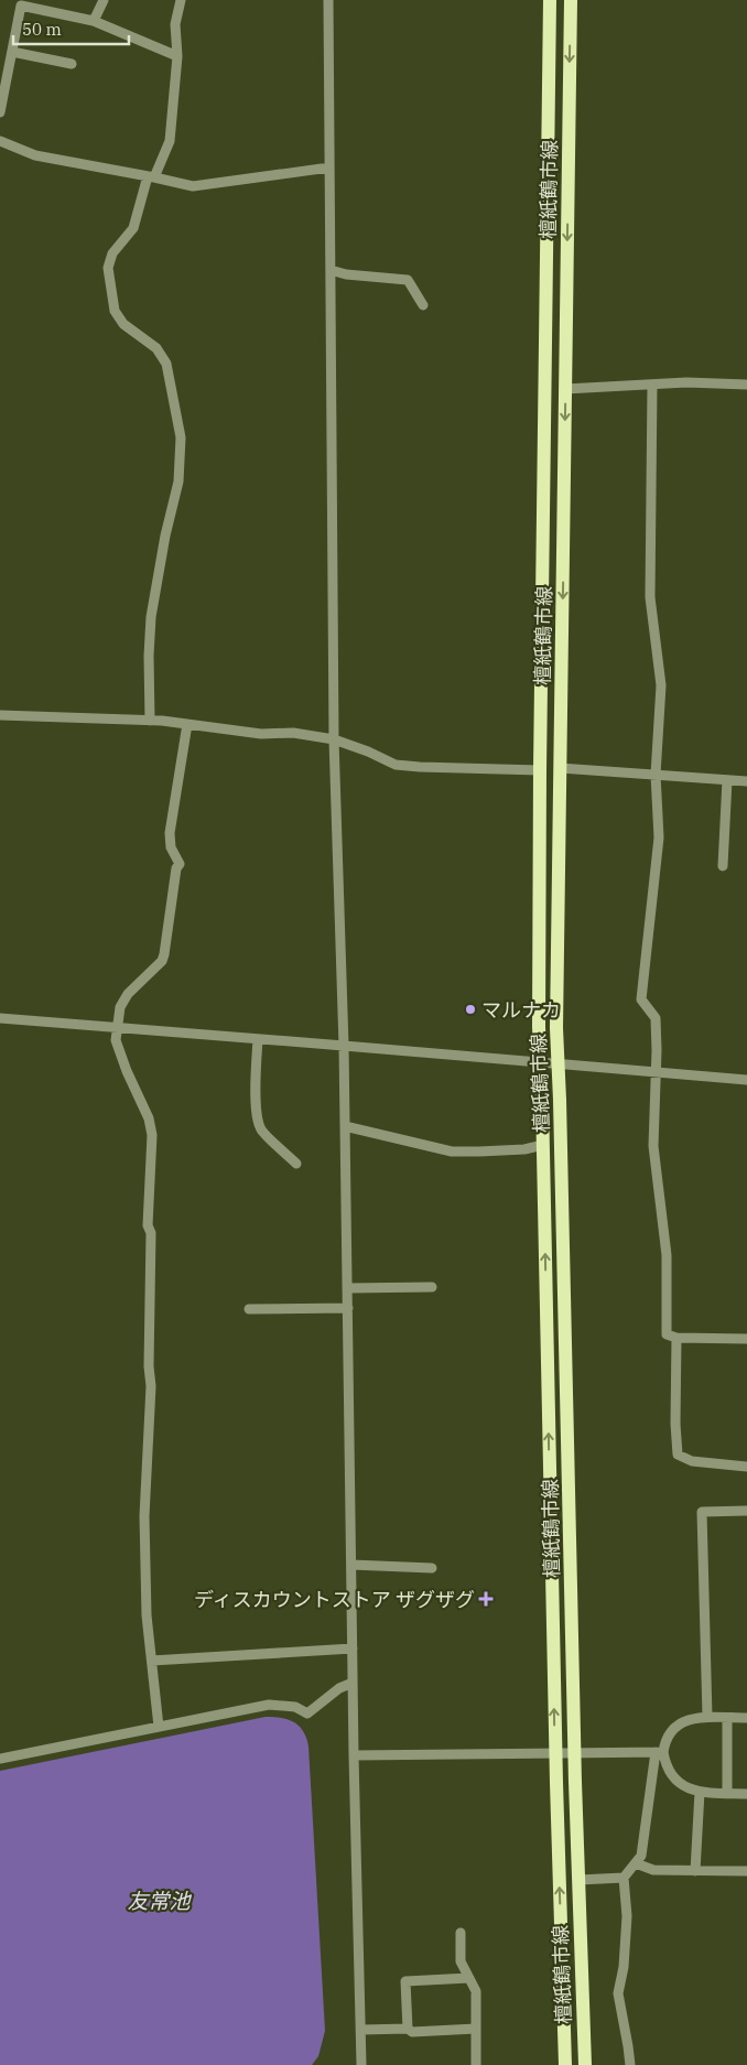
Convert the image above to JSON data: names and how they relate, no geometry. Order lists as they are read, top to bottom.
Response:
{
  "streets": {
    "main road": ["檀紙鶴市線"]
  },
  "water": ["友常池"],
  "places": {
    "other": ["マルナカ"],
    "health": ["ディスカウントストア ザグザグ"]
  },
  "scale_bar": "50 m"
}
